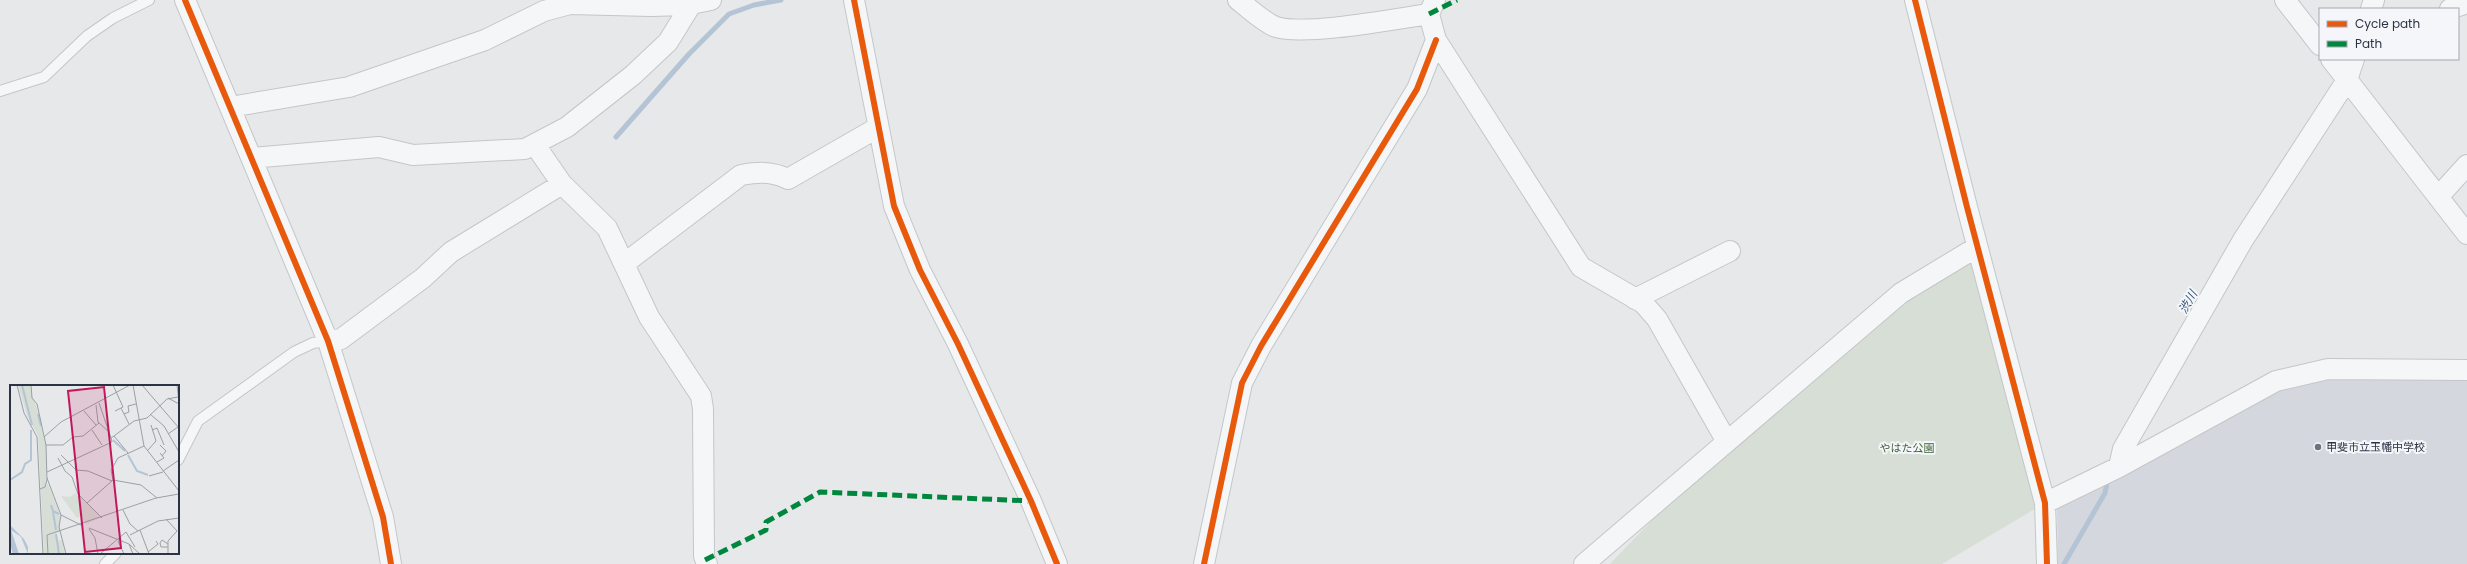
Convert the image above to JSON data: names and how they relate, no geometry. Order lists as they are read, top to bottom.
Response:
{
  "water": ["渋川"],
  "parks": ["やはた公園"],
  "places": ["甲斐市立玉幡中学校"],
  "legend": ["Cycle path", "Path"]
}
